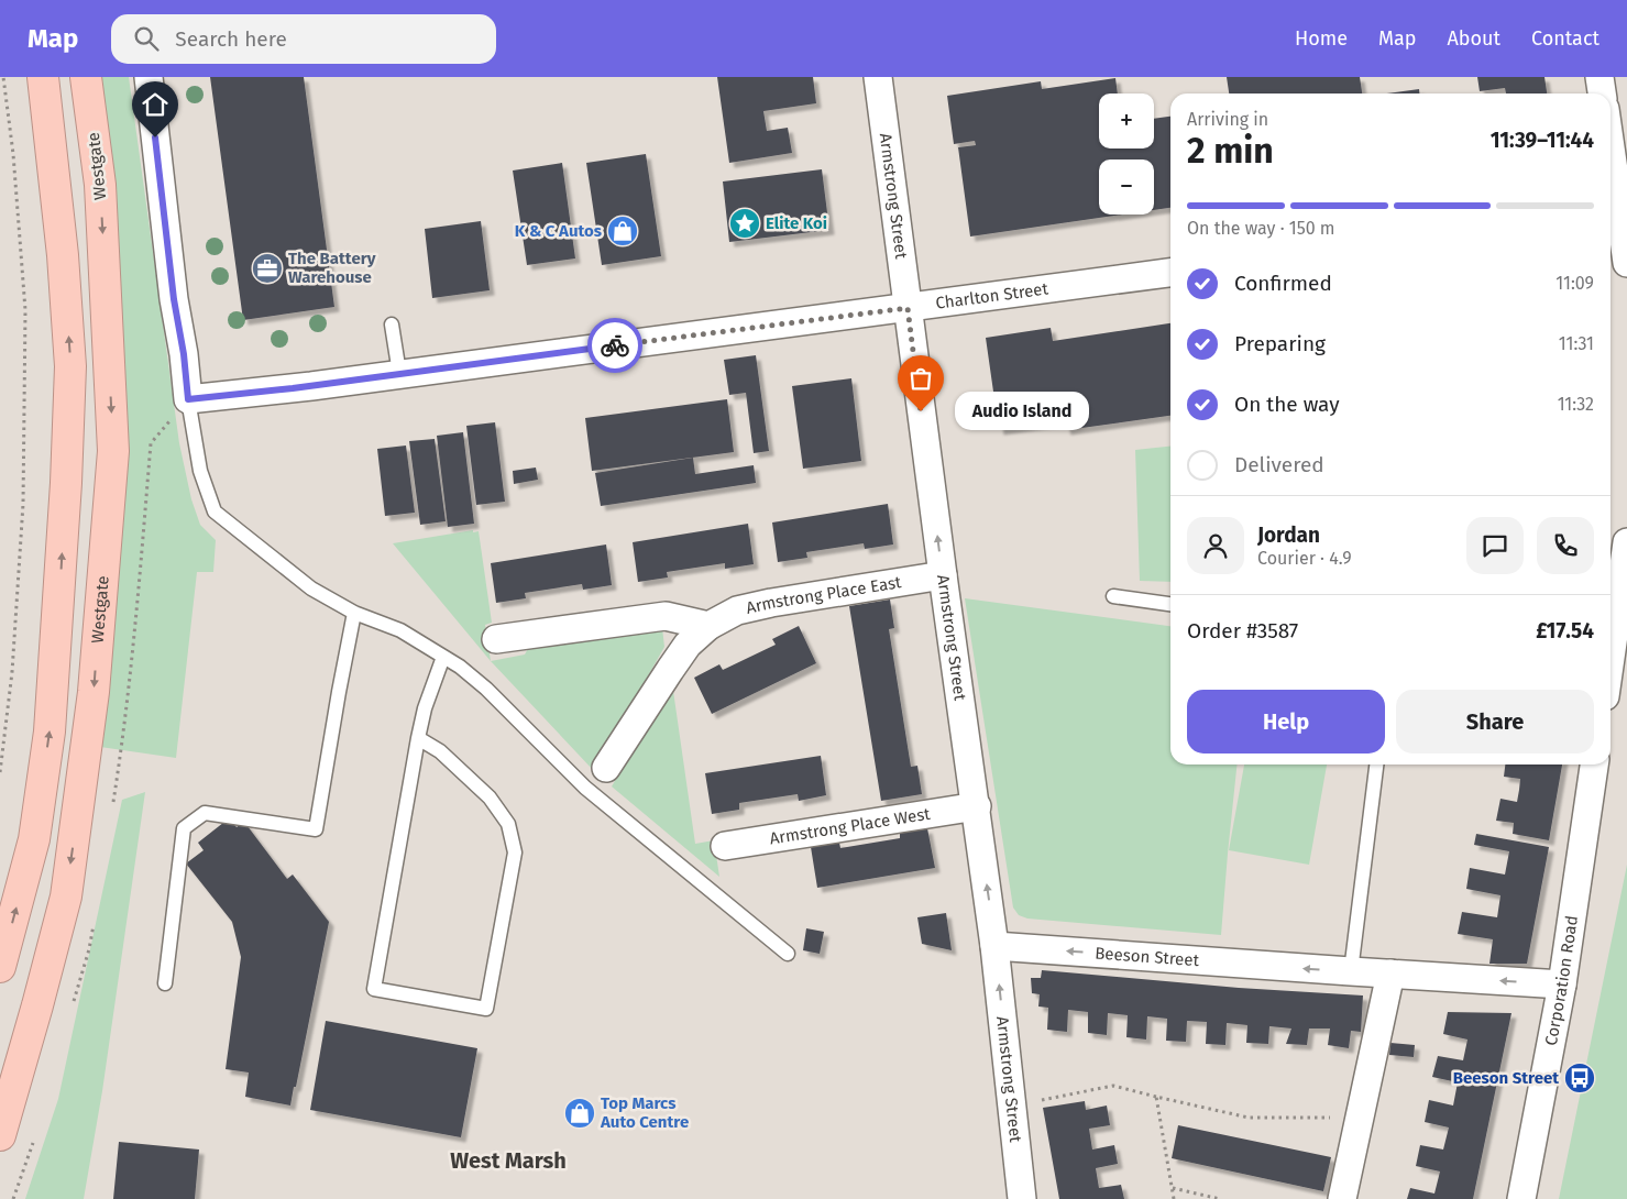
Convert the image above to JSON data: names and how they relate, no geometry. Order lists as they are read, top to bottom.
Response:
{
  "streets": {
    "highway": ["Westgate"],
    "street": [
      "Armstrong Street",
      "Charlton Street",
      "Armstrong Place East",
      "Armstrong Place West",
      "Beeson Street",
      "Corporation Road"
    ]
  },
  "crossings": [
    ["Armstrong Street", "Charlton Street"],
    ["Armstrong Street", "Armstrong Place East"],
    ["Armstrong Street", "Armstrong Place West"],
    ["Armstrong Street", "Beeson Street"],
    ["Beeson Street", "Corporation Road"]
  ],
  "one_way": ["Armstrong Street", "Beeson Street"],
  "districts": ["West Marsh"],
  "places": {
    "place": ["Elite Koi"],
    "shop": ["K & C Autos", "Top Marcs Auto Centre"],
    "office": ["The Battery Warehouse"],
    "other": ["Audio Island"],
    "bus stop": ["Beeson Street"]
  },
  "page": {
    "header": "Map",
    "search": "Search here",
    "nav": [
      "Home",
      "Map",
      "About",
      "Contact"
    ],
    "map_buttons": ["+", "−"],
    "heading": ["2 min", "Arriving in", "11:39–11:44"],
    "panel": [
      "Jordan",
      "Courier · 4.9",
      "Order #3587",
      "£17.54"
    ],
    "bar": "On the way · 150 m",
    "list": [
      ["Confirmed", "11:09"],
      ["Preparing", "11:31"],
      ["On the way", "11:32"],
      "Delivered"
    ],
    "bubble": "Audio Island",
    "buttons": ["Help", "Share"]
  }
}
